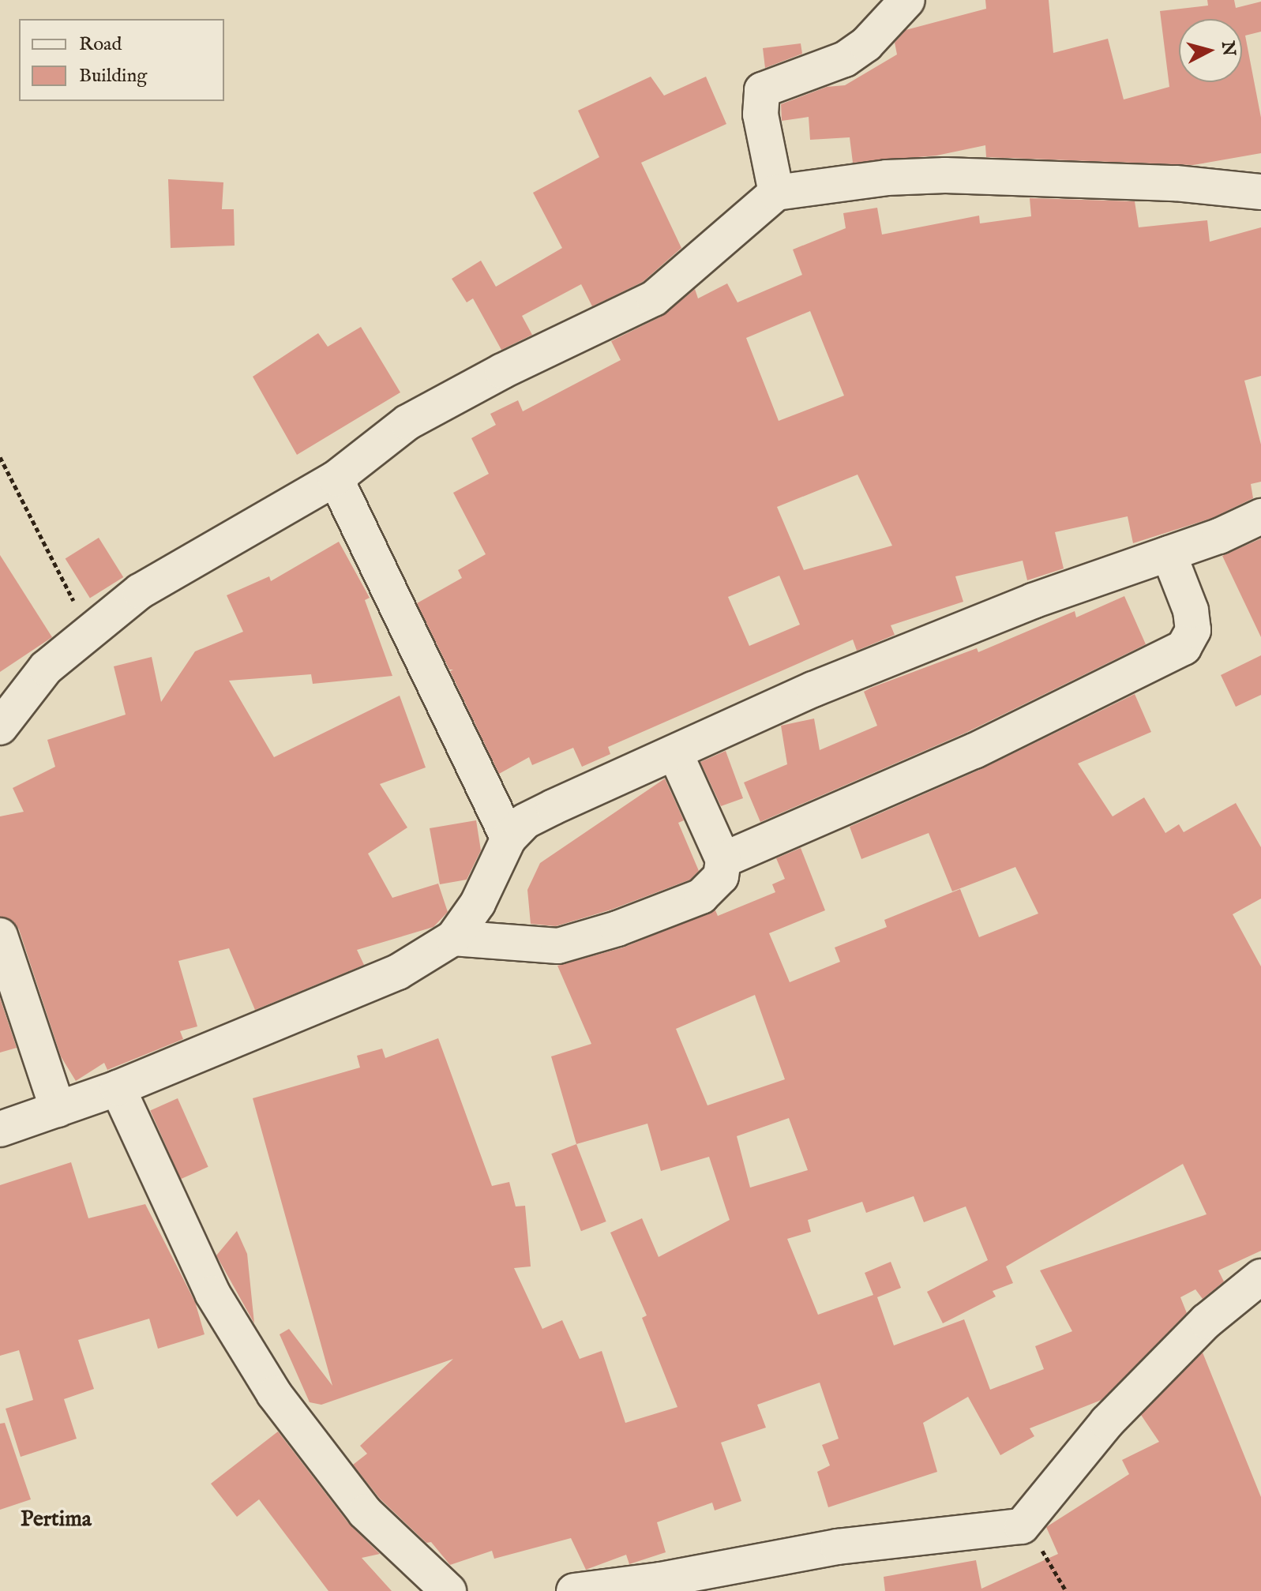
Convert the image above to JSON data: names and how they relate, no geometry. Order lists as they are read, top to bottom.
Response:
{
  "districts": ["Pertima"],
  "legend": ["Road", "Building"],
  "north": "right"
}
